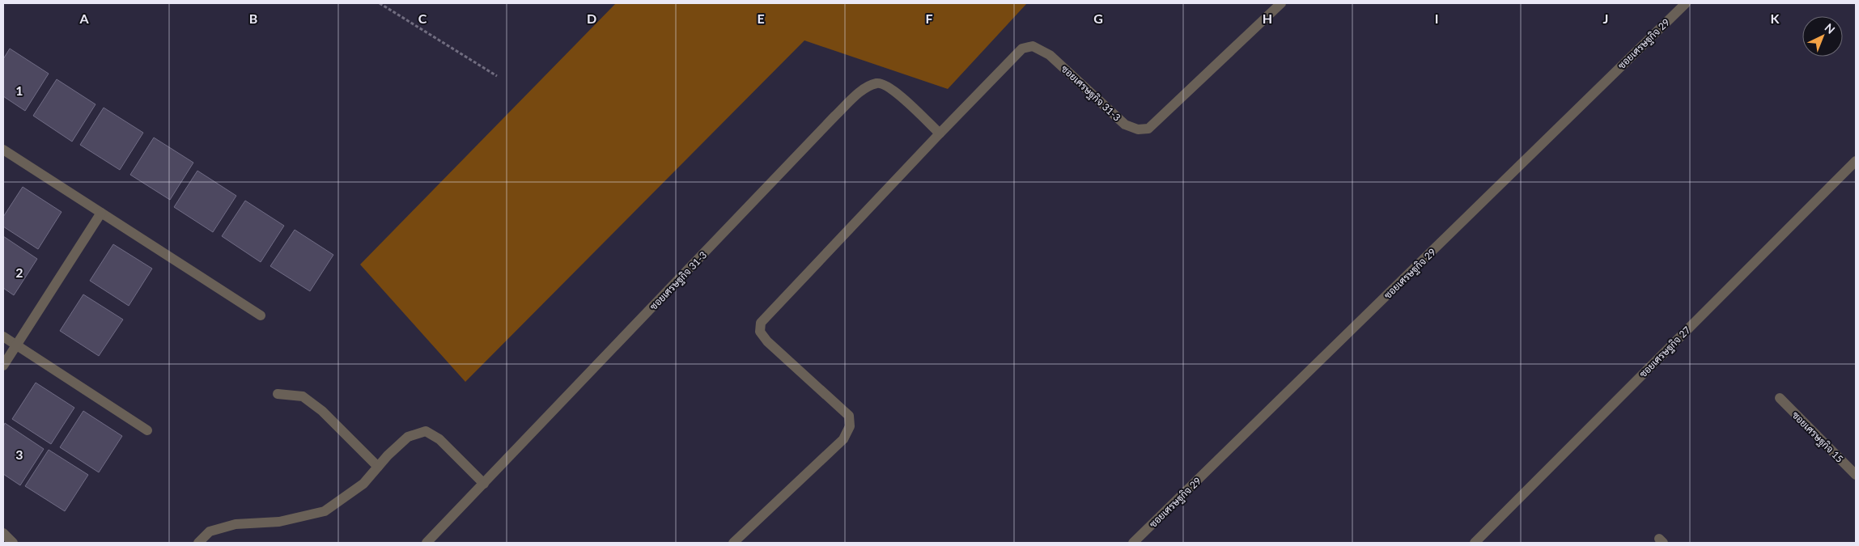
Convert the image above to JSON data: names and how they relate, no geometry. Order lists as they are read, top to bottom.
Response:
{
  "streets": {
    "street": [
      "ซอยเศรษฐกิจ 29",
      "ซอยเศรษฐกิจ 31-3",
      "ซอยเศรษฐกิจ 27",
      "ซอยเศรษฐกิจ 15"
    ]
  },
  "north": "top right",
  "grid": {
    "columns": [
      "A",
      "B",
      "C",
      "D",
      "E",
      "F",
      "G",
      "H",
      "I",
      "J",
      "K"
    ],
    "rows": ["1", "2", "3"]
  }
}
